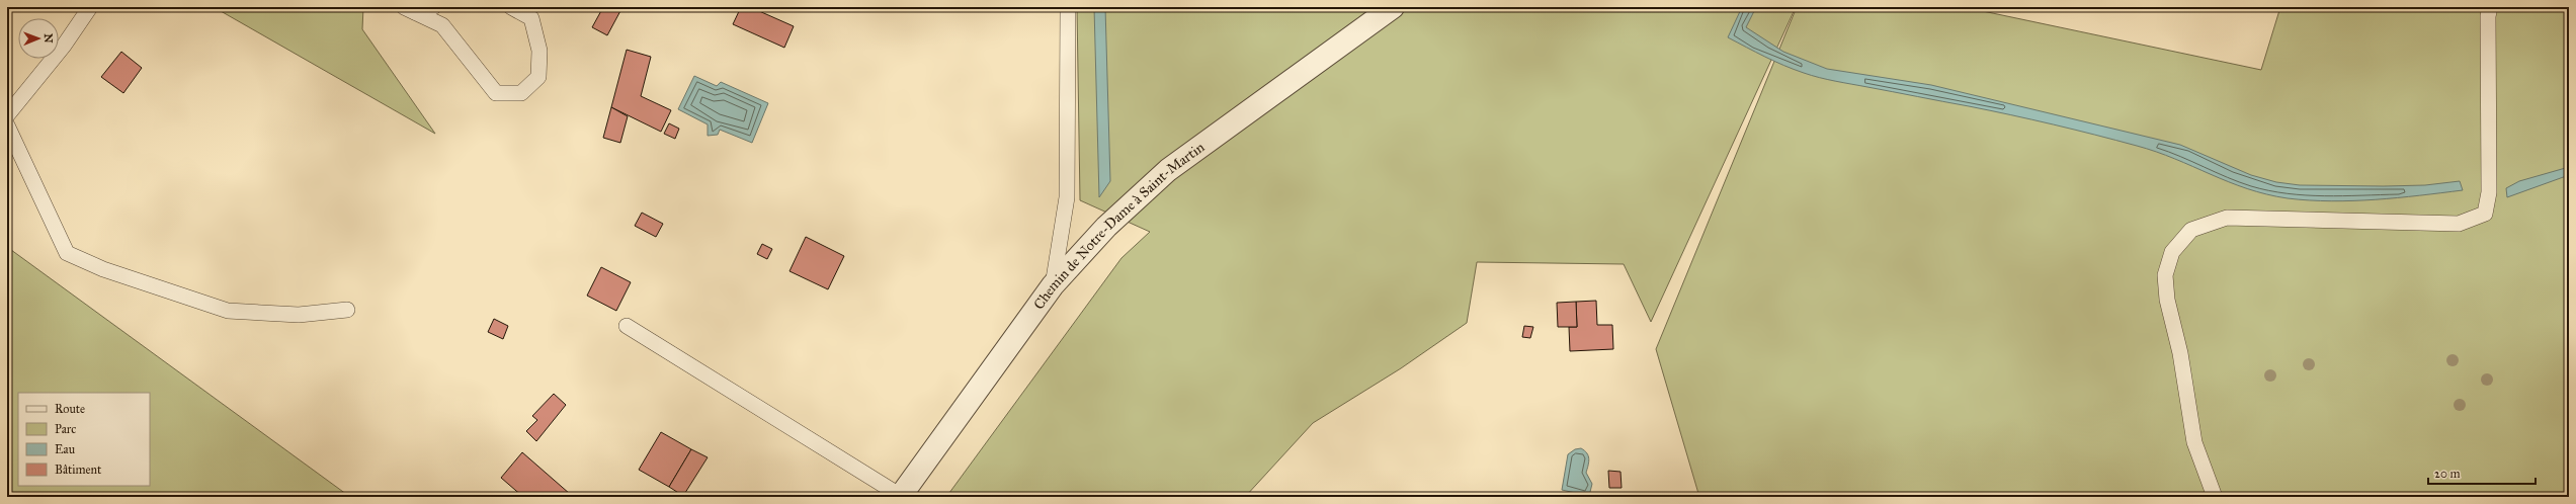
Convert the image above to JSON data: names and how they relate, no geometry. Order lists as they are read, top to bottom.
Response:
{
  "streets": {
    "street": ["Chemin de Notre-Dame à Saint-Martin"]
  },
  "legend": [
    "Route",
    "Parc",
    "Eau",
    "Bâtiment"
  ],
  "scale_bar": "20 m",
  "north": "right"
}
